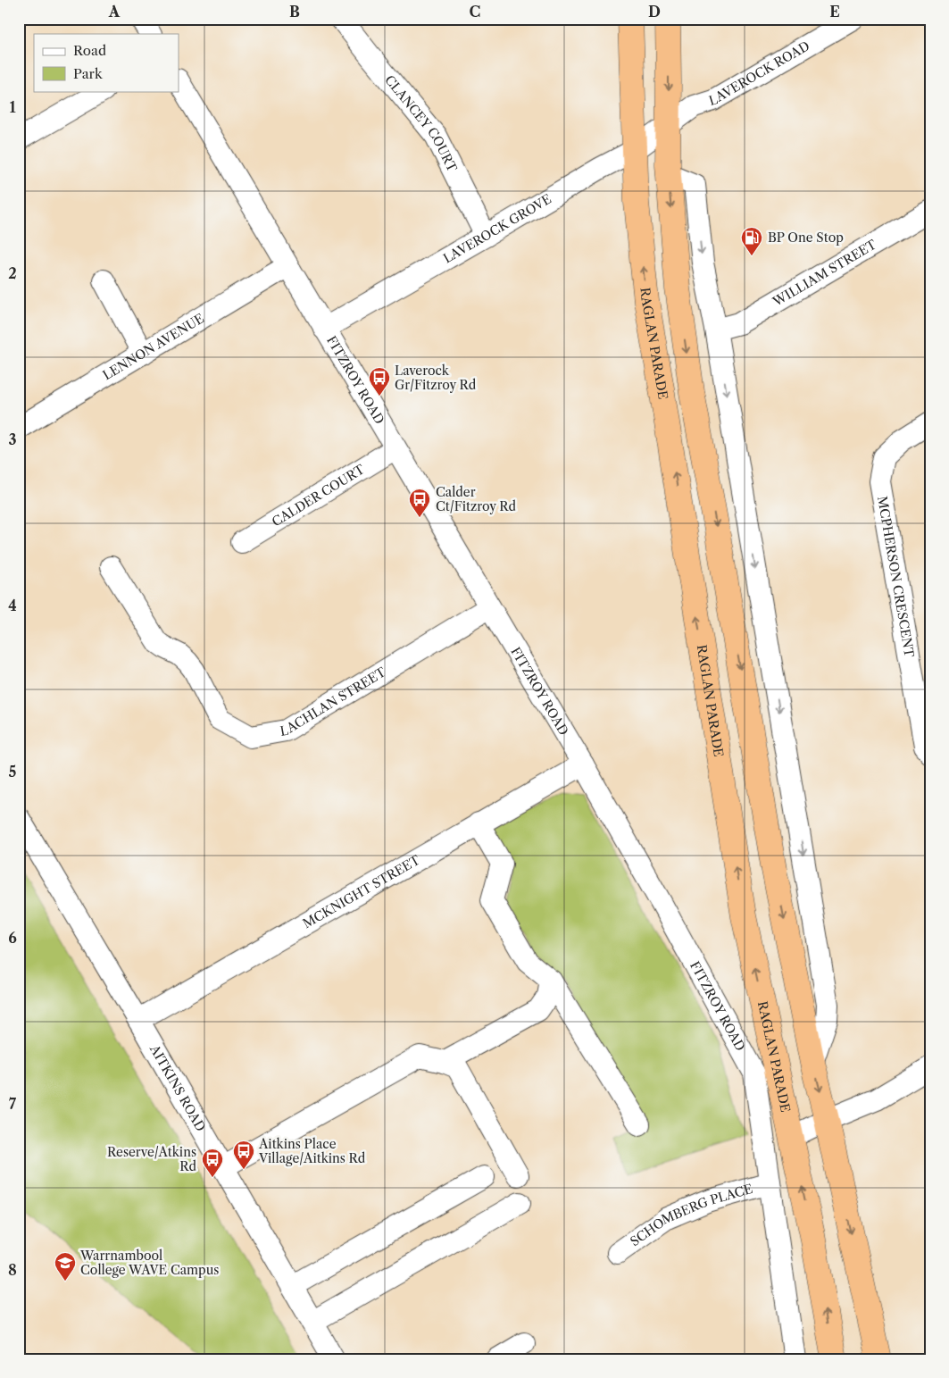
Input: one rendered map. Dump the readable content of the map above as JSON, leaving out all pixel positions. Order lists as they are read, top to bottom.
{
  "streets": {
    "highway": ["RAGLAN PARADE"],
    "street": [
      "LAVEROCK ROAD",
      "CLANCEY COURT",
      "LAVEROCK GROVE",
      "WILLIAM STREET",
      "LENNON AVENUE",
      "FITZROY ROAD",
      "CALDER COURT",
      "MCPHERSON CRESCENT",
      "LACHLAN STREET",
      "MCKNIGHT STREET",
      "AITKINS ROAD",
      "SCHOMBERG PLACE"
    ]
  },
  "crossings": [
    ["LAVEROCK ROAD", "LAVEROCK GROVE"],
    ["CLANCEY COURT", "LAVEROCK GROVE"],
    ["LAVEROCK GROVE", "RAGLAN PARADE"],
    ["LAVEROCK GROVE", "FITZROY ROAD"],
    ["LENNON AVENUE", "FITZROY ROAD"],
    ["FITZROY ROAD", "CALDER COURT"],
    ["FITZROY ROAD", "LACHLAN STREET"],
    ["FITZROY ROAD", "MCKNIGHT STREET"],
    ["FITZROY ROAD", "SCHOMBERG PLACE"],
    ["MCKNIGHT STREET", "AITKINS ROAD"]
  ],
  "places": {
    "fuel station": ["BP One Stop"],
    "bus stop": [
      "Laverock Gr/Fitzroy Rd",
      "Calder Ct/Fitzroy Rd",
      "Aitkins Place Village/Aitkins Rd",
      "Reserve/Atkins Rd"
    ],
    "school or university": ["Warrnambool College WAVE Campus"]
  },
  "legend": ["Road", "Park"],
  "grid": {
    "columns": [
      "A",
      "B",
      "C",
      "D",
      "E"
    ],
    "rows": [
      "1",
      "2",
      "3",
      "4",
      "5",
      "6",
      "7",
      "8"
    ]
  }
}
